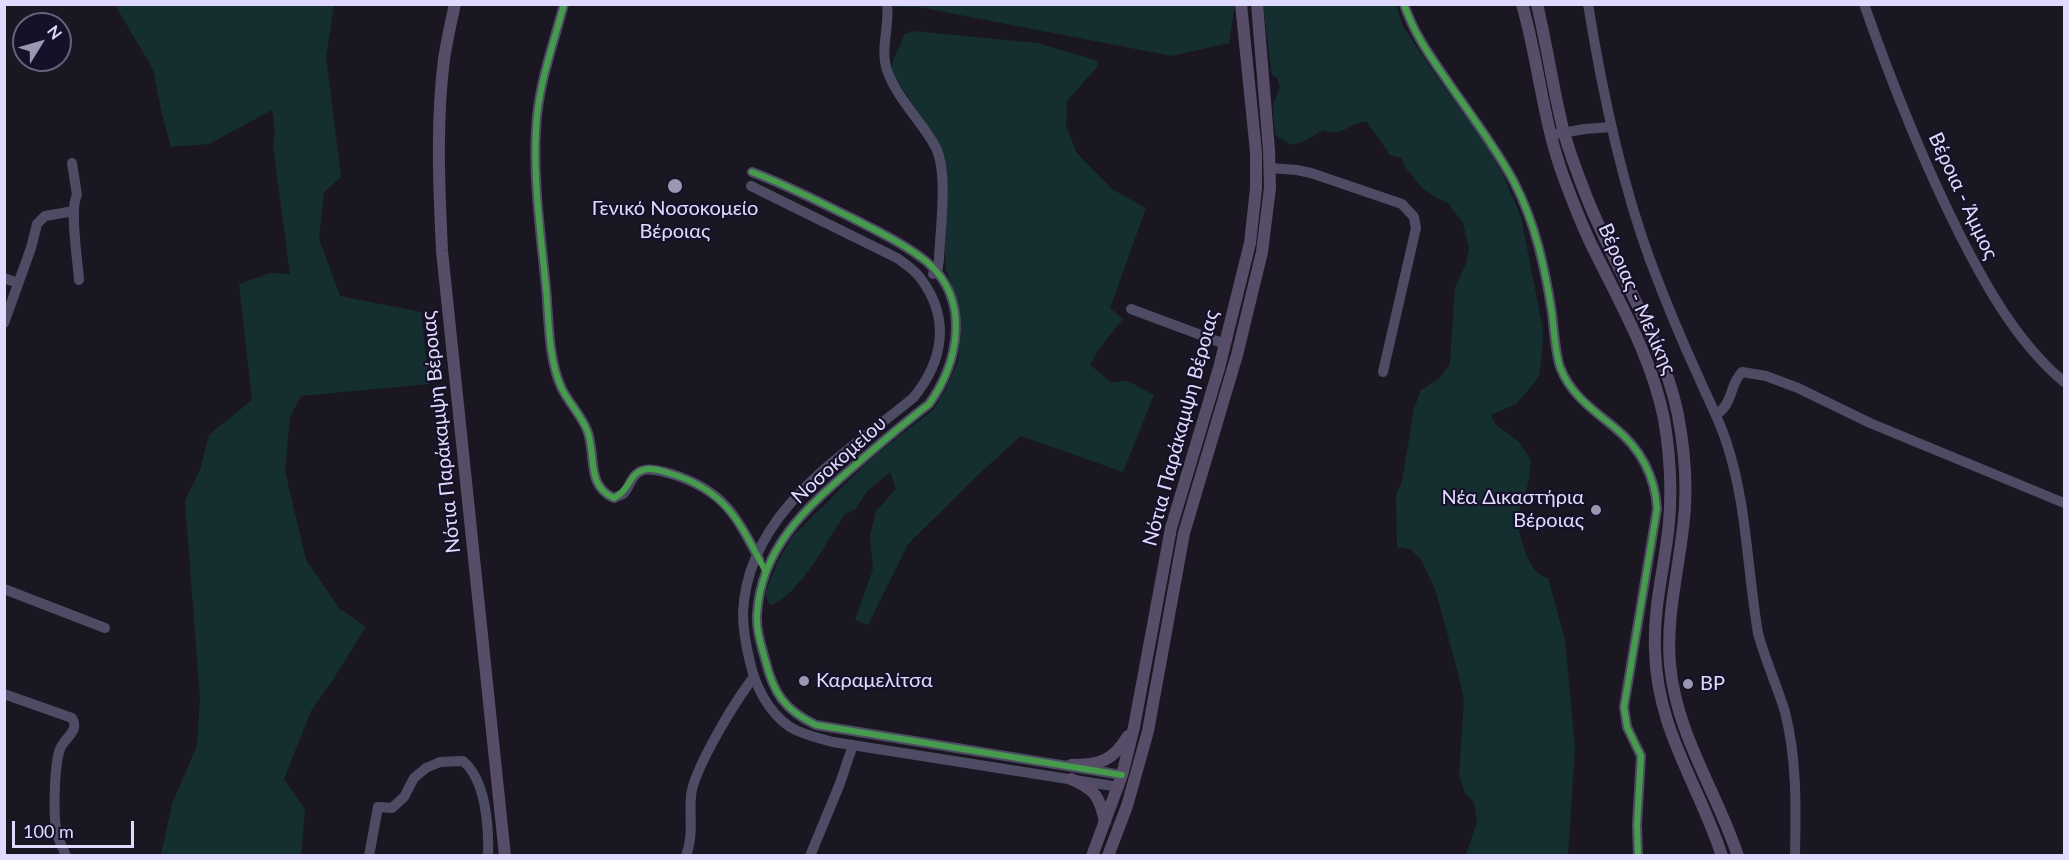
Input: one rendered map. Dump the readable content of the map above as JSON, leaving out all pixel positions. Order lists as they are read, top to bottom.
{
  "streets": {
    "main road": ["Βέροιας - Μελίκης", "Νότια Παράκαμψη Βέροιας"],
    "street": ["Βέροια - Άμμος", "Νοσοκομείου"]
  },
  "crossings": [
    ["Νότια Παράκαμψη Βέροιας", "Νοσοκομείου"]
  ],
  "places": [
    "Γενικό Νοσοκομείο Βέροιας",
    "Νέα Δικαστήρια Βέροιας",
    "Καραμελίτσα",
    "BP"
  ],
  "scale_bar": "100 m",
  "north": "top right"
}
